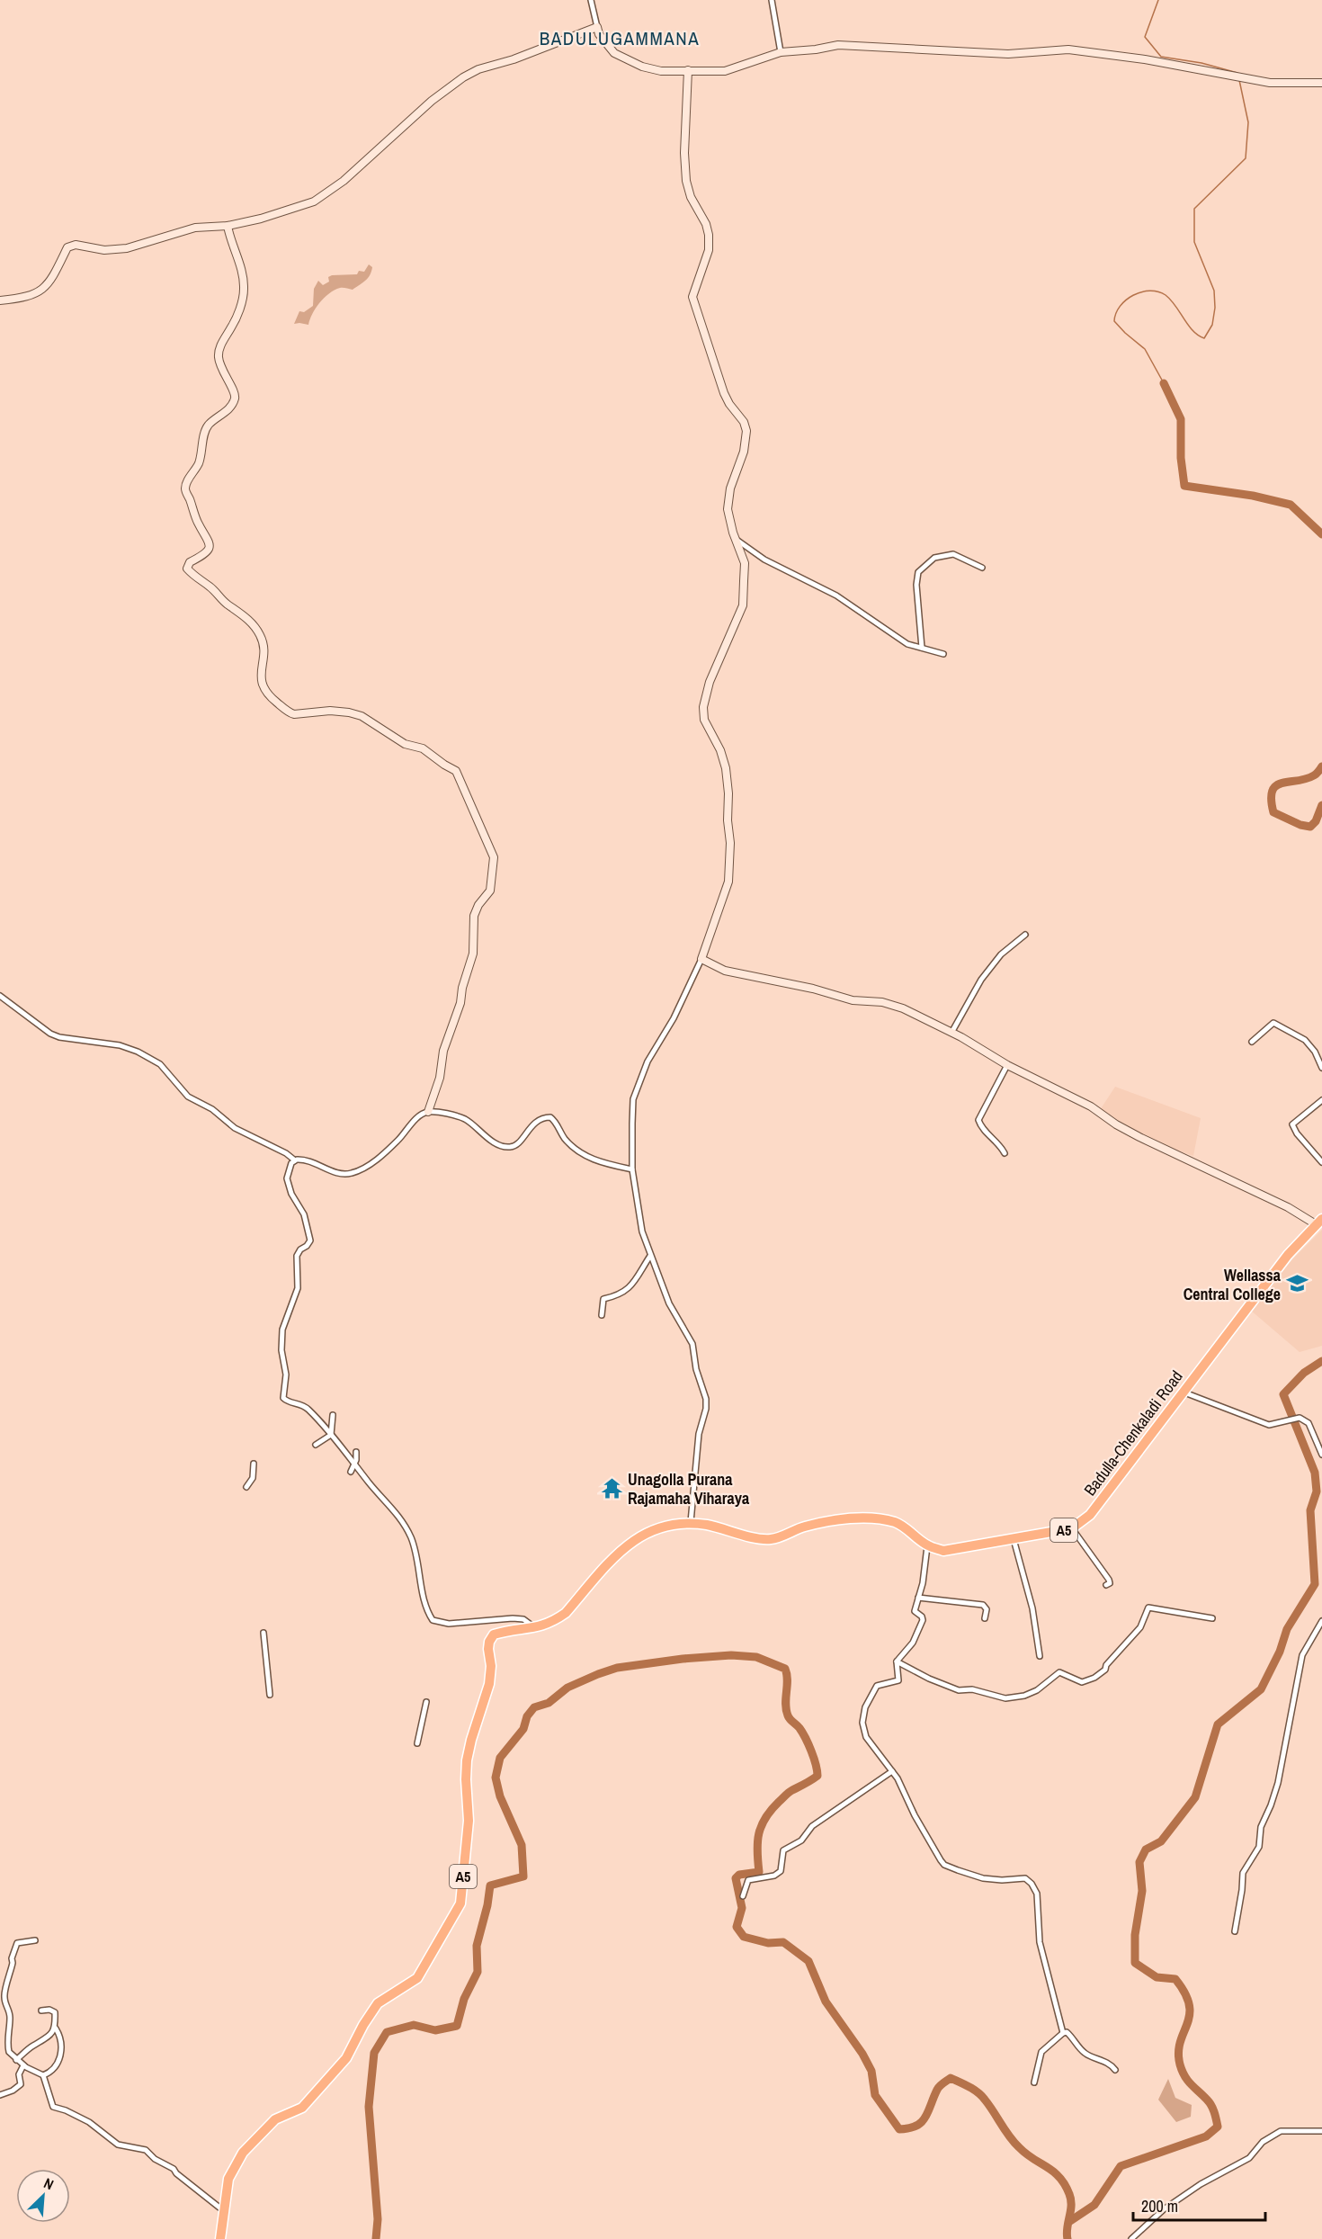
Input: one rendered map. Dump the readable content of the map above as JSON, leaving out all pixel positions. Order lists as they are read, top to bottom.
{
  "streets": {
    "highway": ["Badulla-Chenkaladi Road", "A5"]
  },
  "districts": ["BADULUGAMMANA"],
  "places": {
    "school or university": ["Wellassa Central College"],
    "temple": ["Unagolla Purana Rajamaha Viharaya"]
  },
  "scale_bar": "200 m",
  "north": "top right"
}
